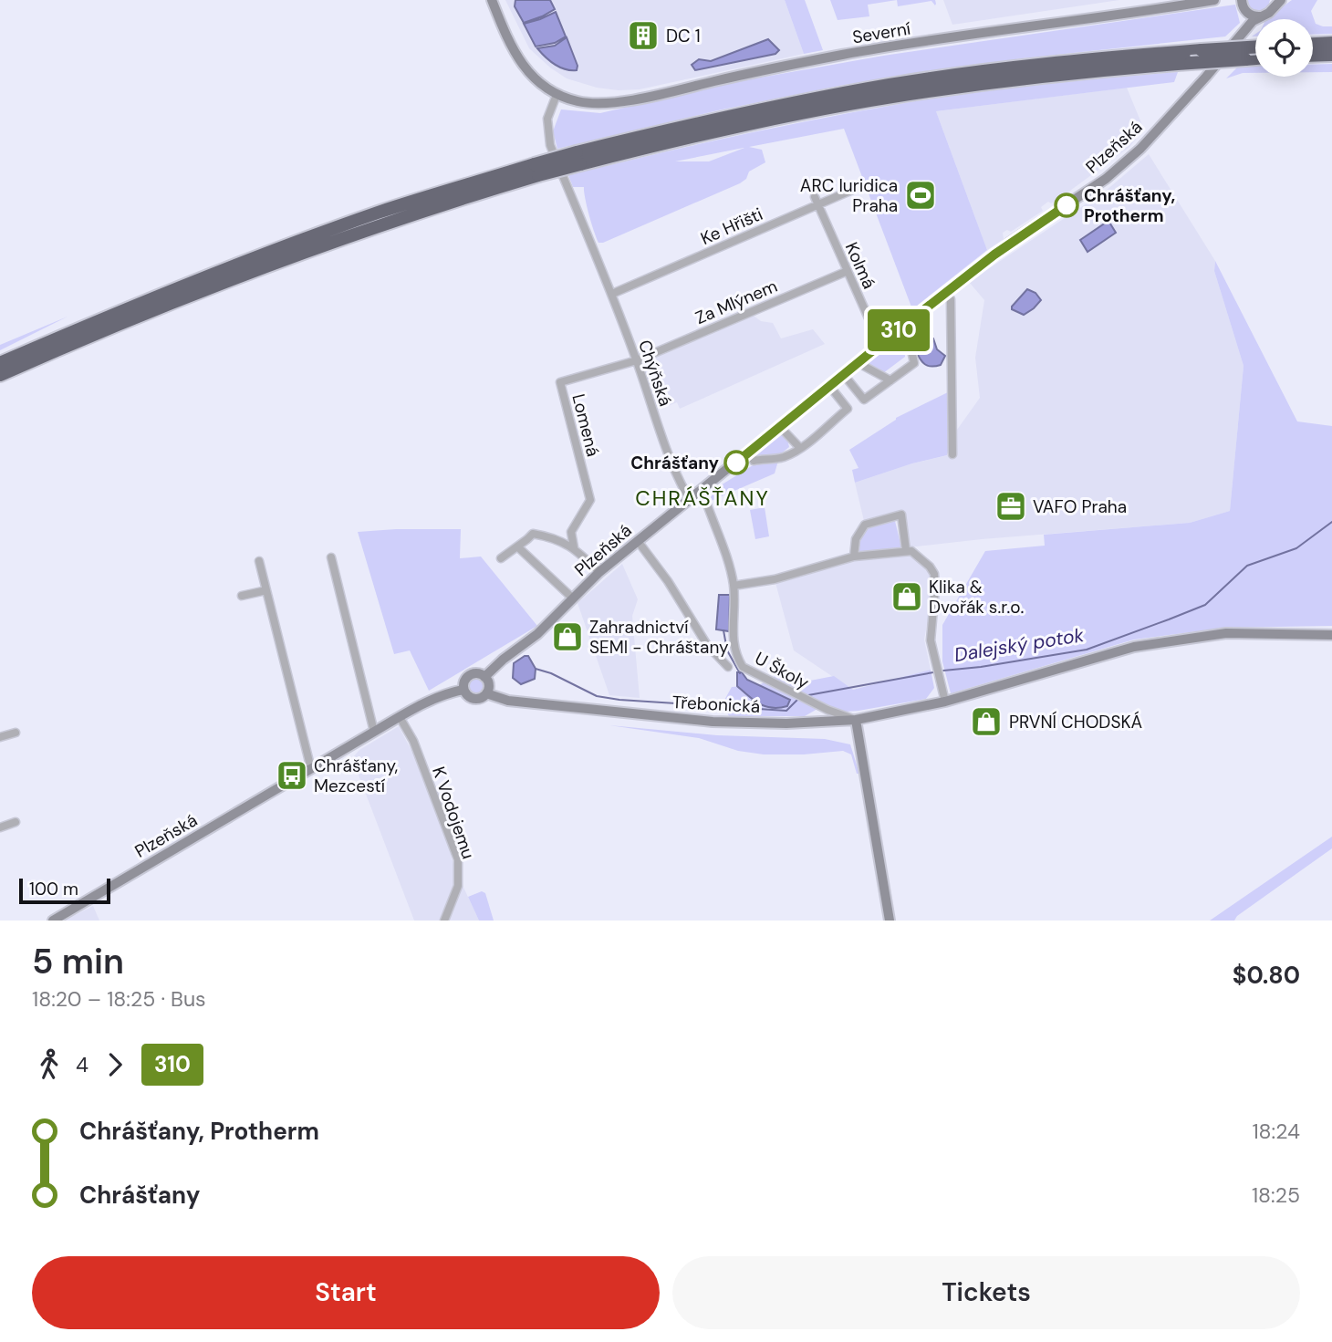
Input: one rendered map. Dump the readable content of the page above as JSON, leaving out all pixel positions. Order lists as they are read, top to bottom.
{
  "streets": {
    "street": [
      "Severní",
      "Plzeňská",
      "Ke Hřišti",
      "Kolmá",
      "Za Mlýnem",
      "Chýňská",
      "Lomená",
      "U Školy",
      "Třebonická",
      "K Vodojemu"
    ]
  },
  "crossings": [
    ["Severní", "Chýňská"],
    ["Plzeňská", "Kolmá"],
    ["Plzeňská", "Chýňská"],
    ["Plzeňská", "Třebonická"],
    ["Plzeňská", "K Vodojemu"],
    ["Ke Hřišti", "Kolmá"],
    ["Ke Hřišti", "Chýňská"],
    ["Kolmá", "Za Mlýnem"],
    ["Za Mlýnem", "Chýňská"],
    ["Za Mlýnem", "Lomená"],
    ["Chýňská", "Lomená"],
    ["U Školy", "Třebonická"]
  ],
  "districts": ["CHRÁŠŤANY"],
  "water": ["Dalejský potok"],
  "places": {
    "building": ["DC 1"],
    "sports": ["ARC Iuridica Praha"],
    "other": ["Chrášťany, Protherm", "Chrášťany"],
    "office": ["VAFO Praha"],
    "shop": ["Klika & Dvořák s.r.o.", "Zahradnictví SEMI - Chráštany", "PRVNÍ CHODSKÁ"],
    "bus stop": ["Chrášťany, Mezcestí"]
  },
  "lines": ["bus line 310"],
  "scale_bar": "100 m",
  "page": {
    "on_map": "310",
    "scale": "100 m",
    "heading": ["5 min", "18:20 – 18:25 · Bus", "$0.80"],
    "legs": ["4", "310"],
    "list": [
      {
        "name": "Chrášťany, Protherm",
        "value": "18:24"
      },
      {
        "name": "Chrášťany",
        "value": "18:25"
      }
    ],
    "buttons": ["Start", "Tickets"]
  }
}
